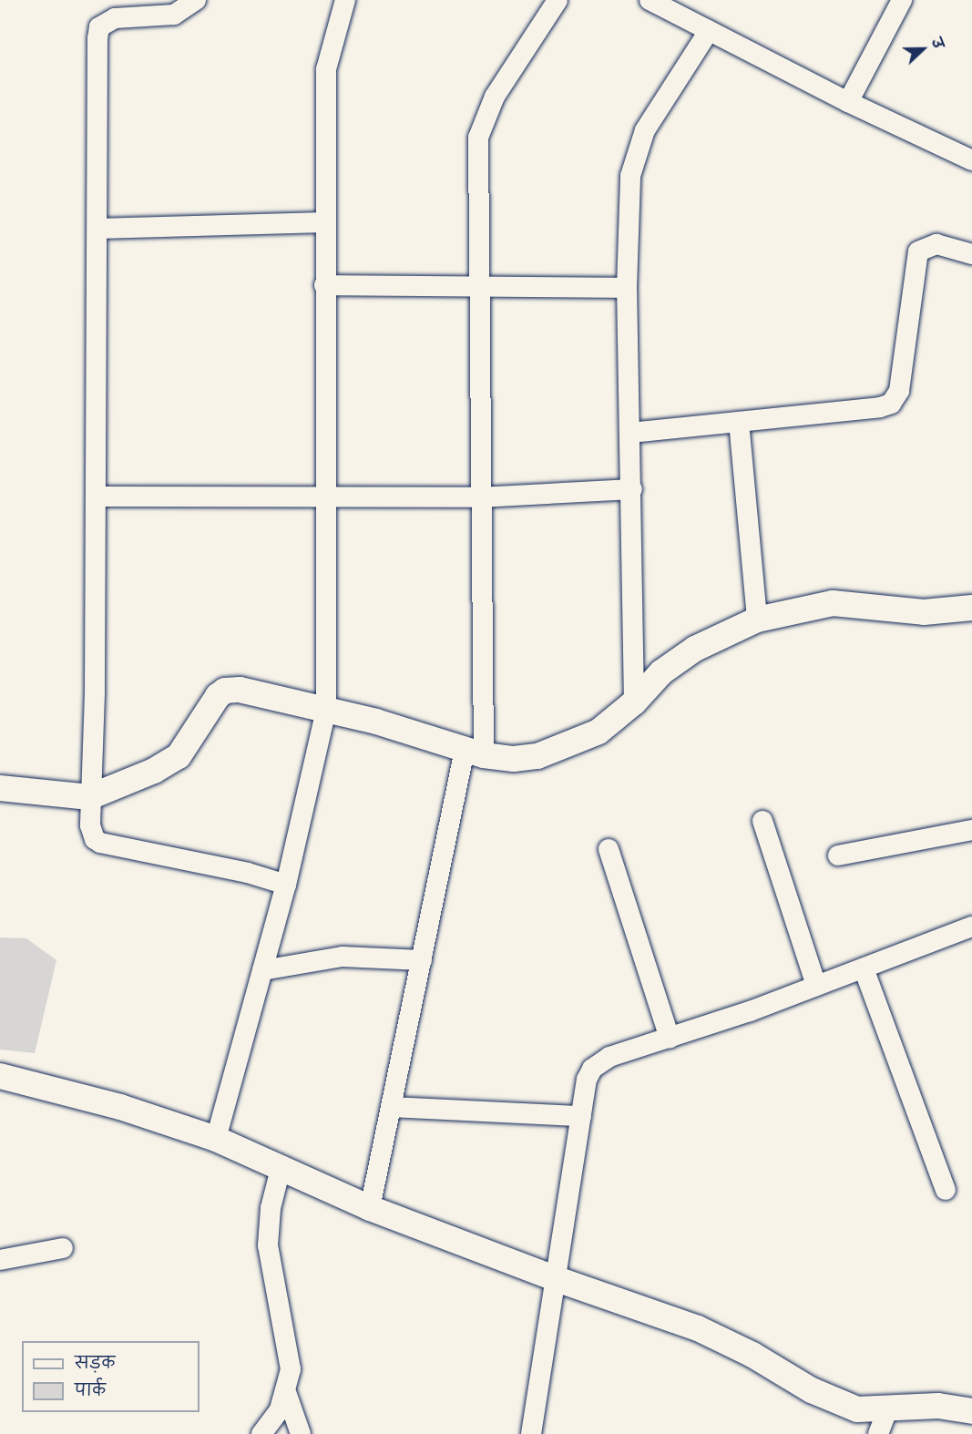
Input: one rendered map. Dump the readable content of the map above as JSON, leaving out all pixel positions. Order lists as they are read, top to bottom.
{
  "legend": ["सड़क", "पार्क"],
  "north": "right"
}
